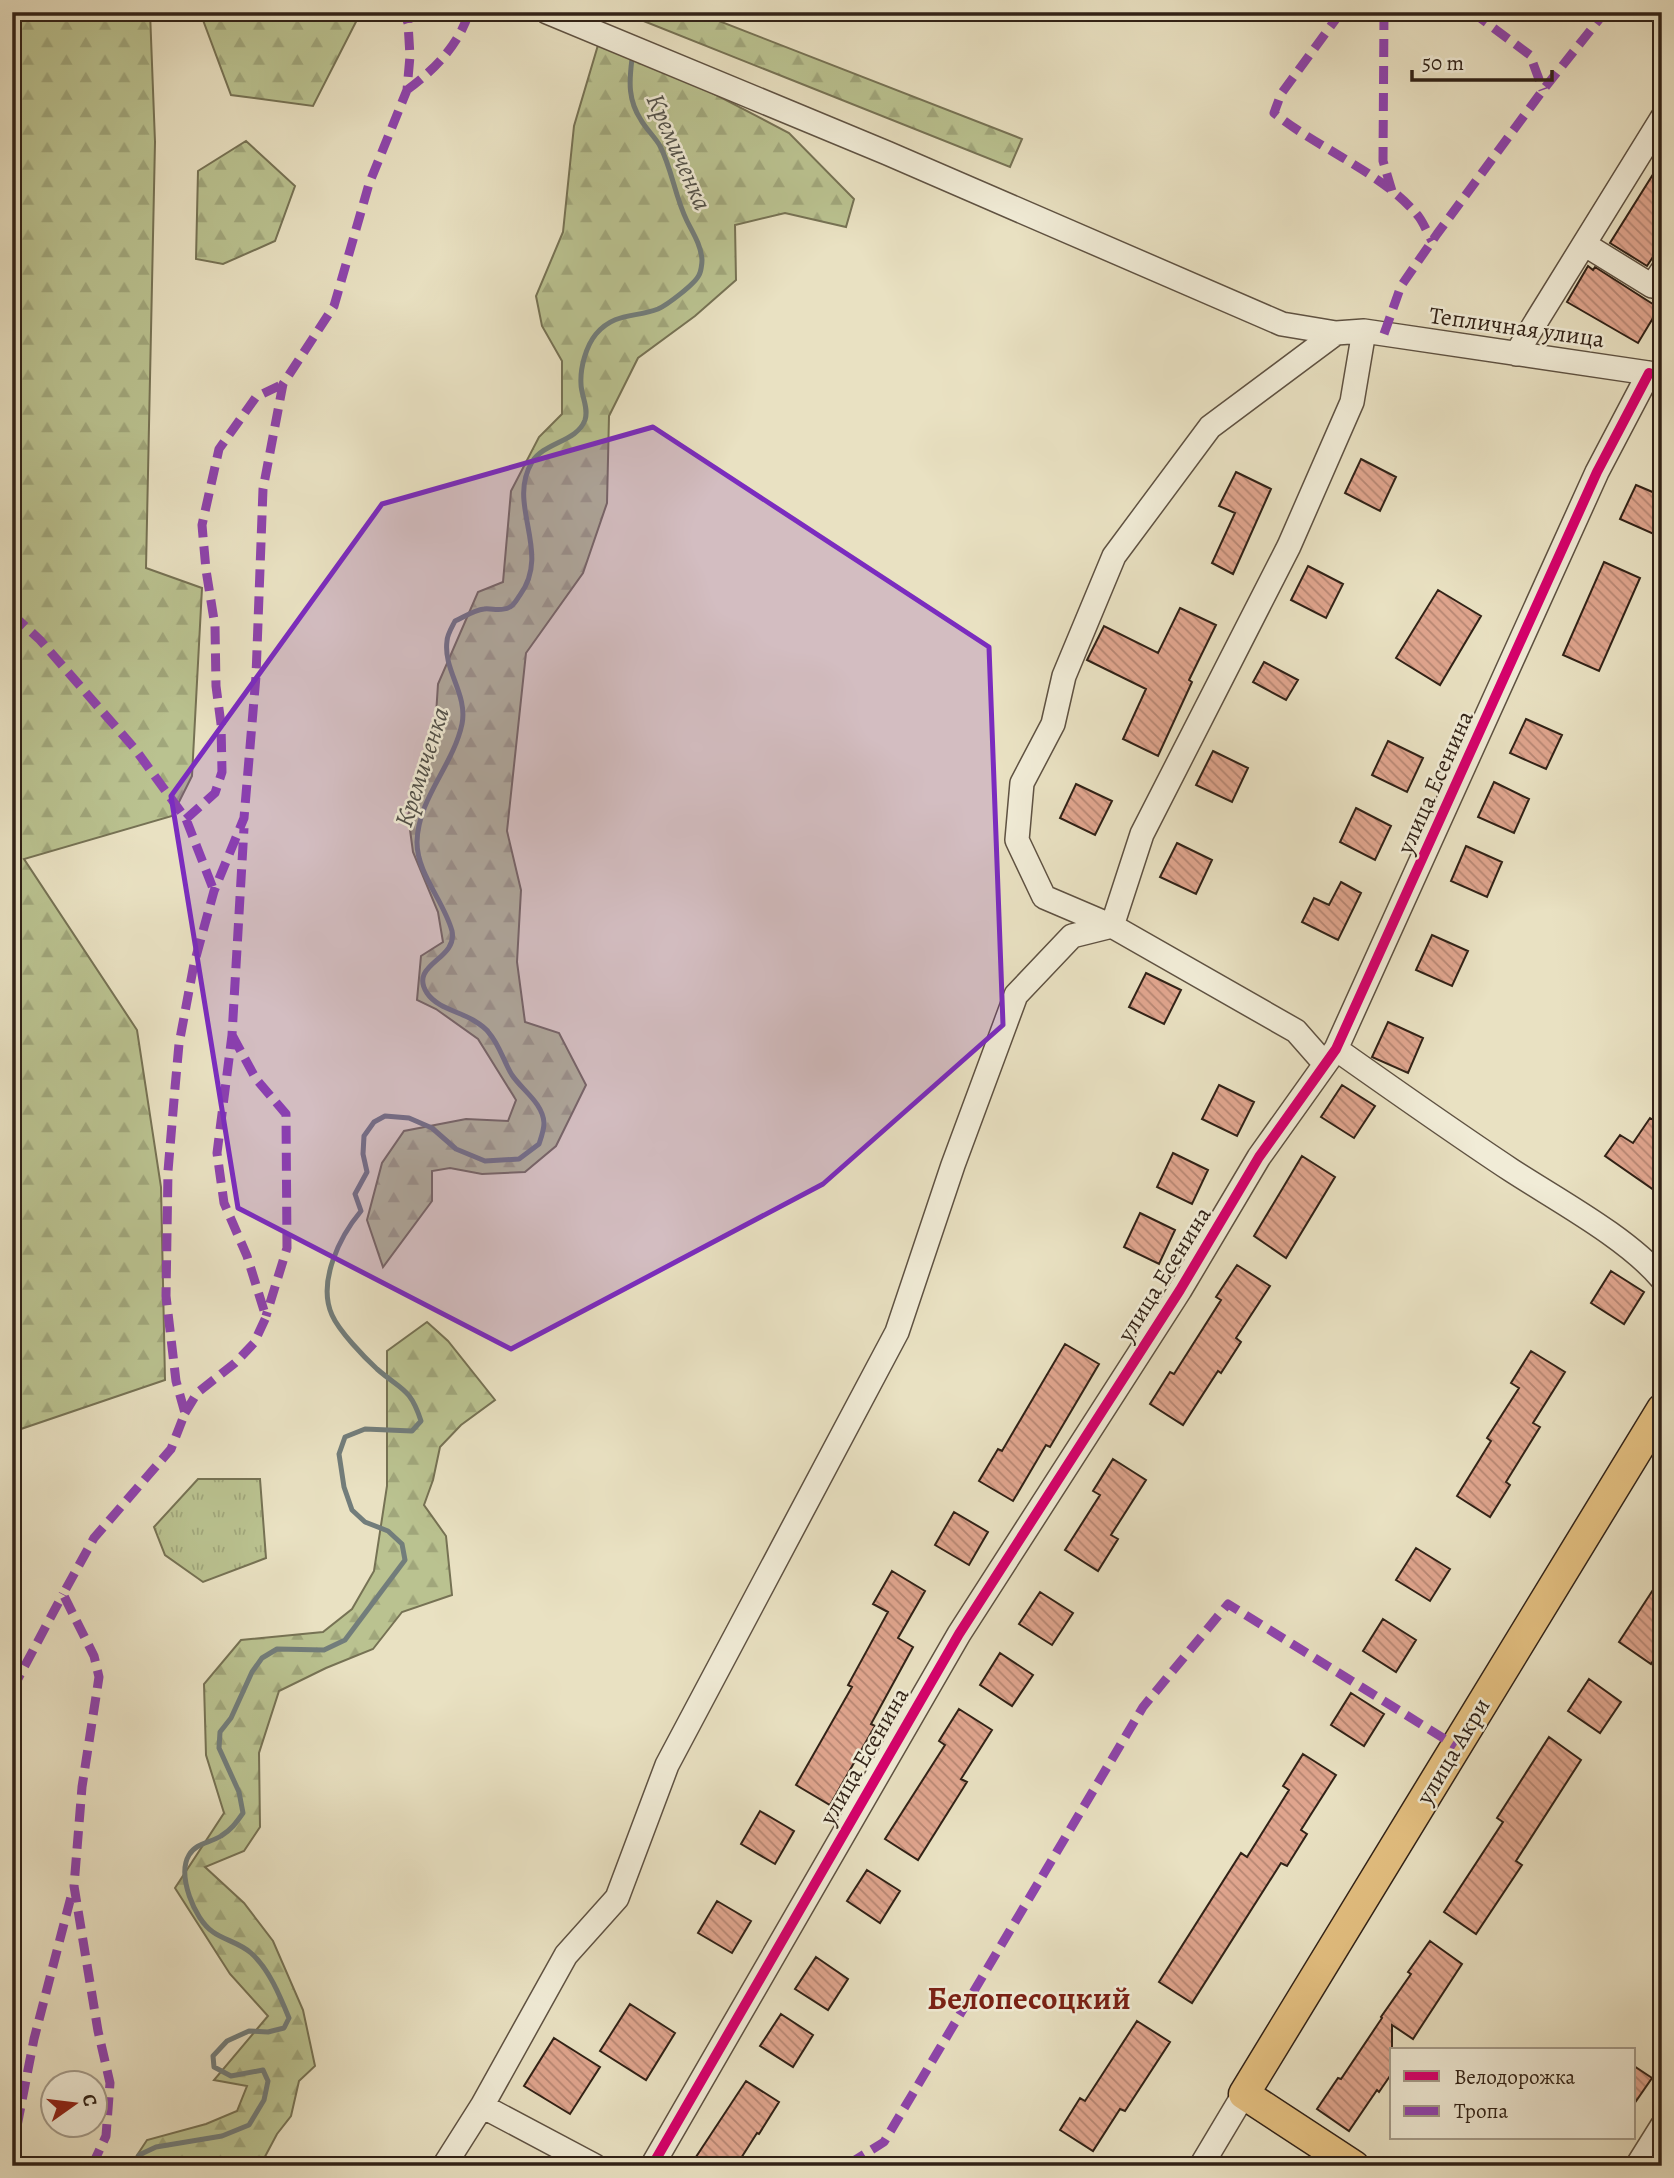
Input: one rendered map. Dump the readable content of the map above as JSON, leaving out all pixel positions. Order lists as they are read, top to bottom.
{
  "streets": {
    "main road": ["улица Акри"],
    "street": ["Тепличная улица", "улица Есенина"]
  },
  "crossings": [
    ["Тепличная улица", "улица Есенина"]
  ],
  "districts": ["Белопесоцкий"],
  "water": ["Кремиченка"],
  "legend": ["Велодорожка", "Тропа"],
  "scale_bar": "50 m",
  "north": "right"
}
